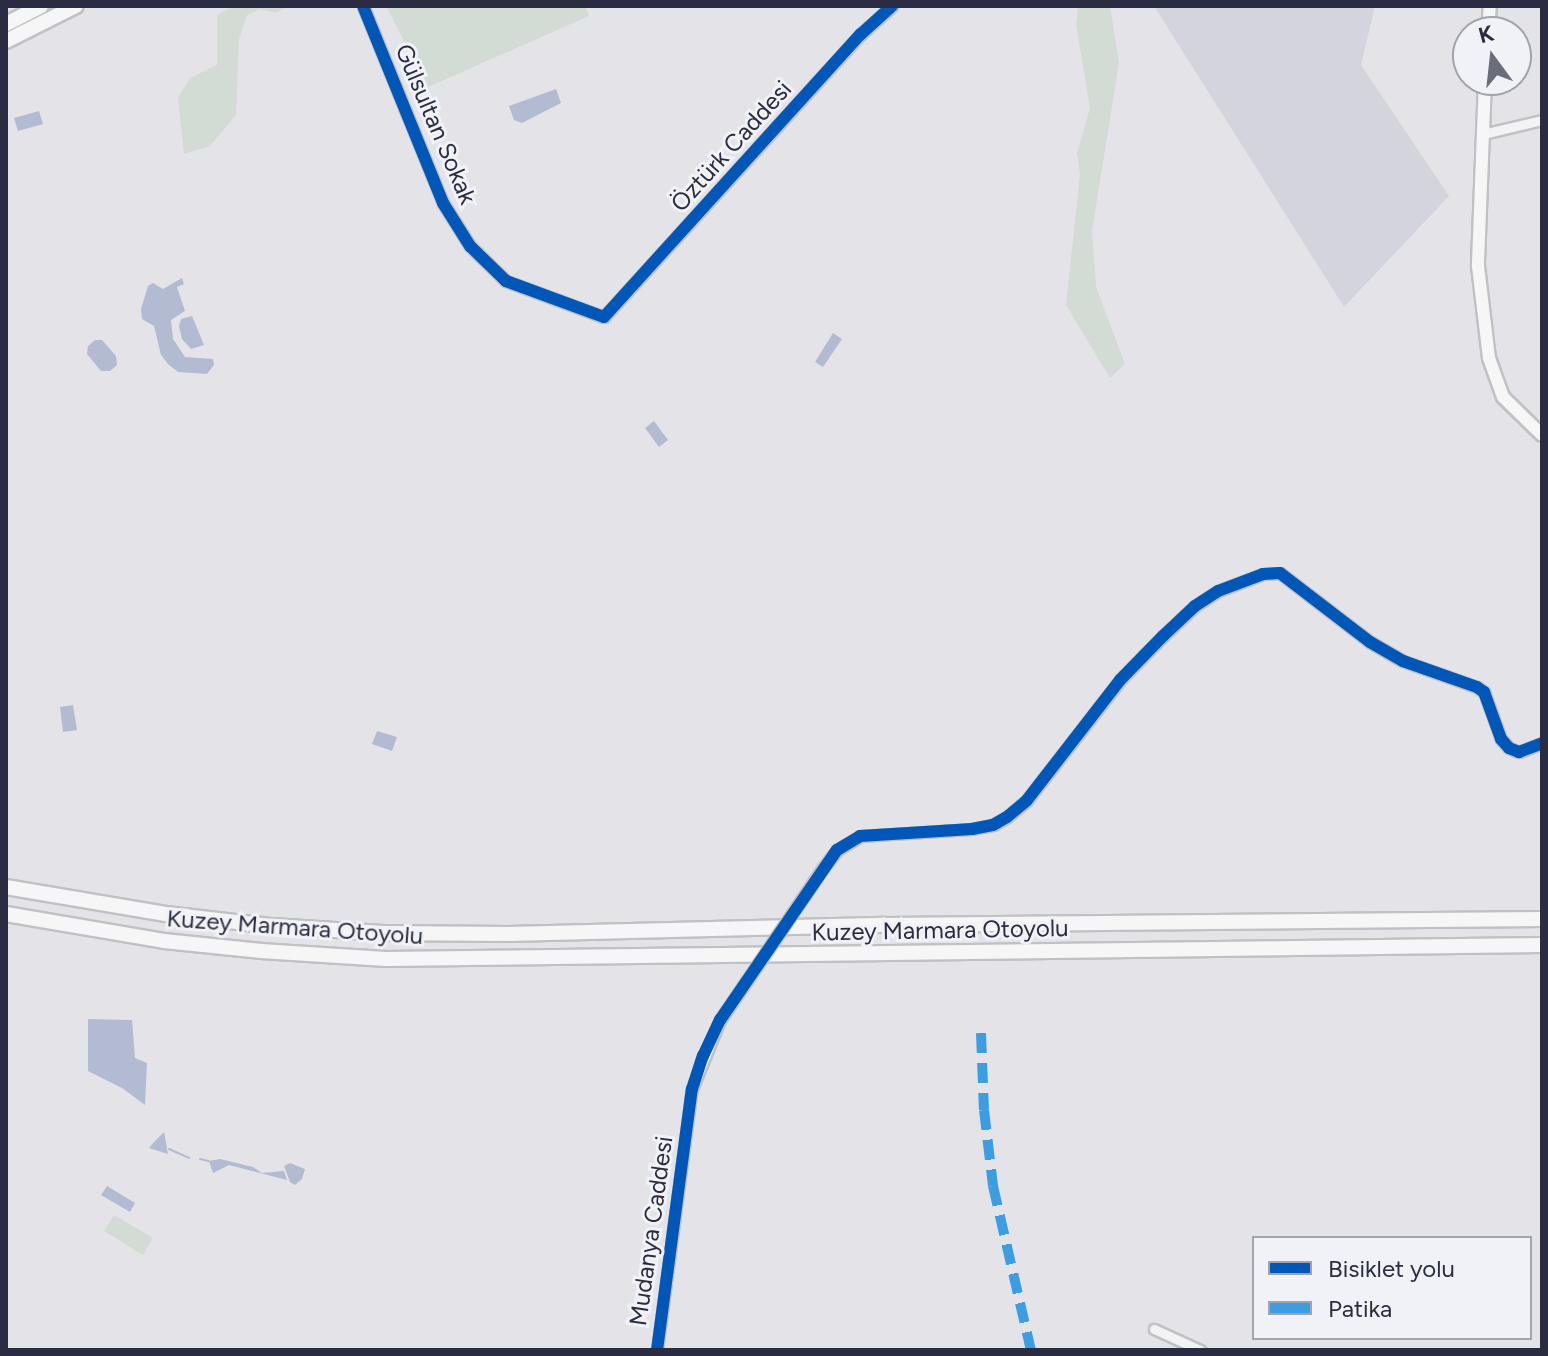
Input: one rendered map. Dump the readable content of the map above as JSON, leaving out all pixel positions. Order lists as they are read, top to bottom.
{
  "streets": {
    "highway": ["Kuzey Marmara Otoyolu"],
    "street": ["Gülsultan Sokak", "Öztürk Caddesi", "Mudanya Caddesi"]
  },
  "crossings": [
    ["Gülsultan Sokak", "Öztürk Caddesi"]
  ],
  "legend": ["Bisiklet yolu", "Patika"],
  "north": "top"
}
